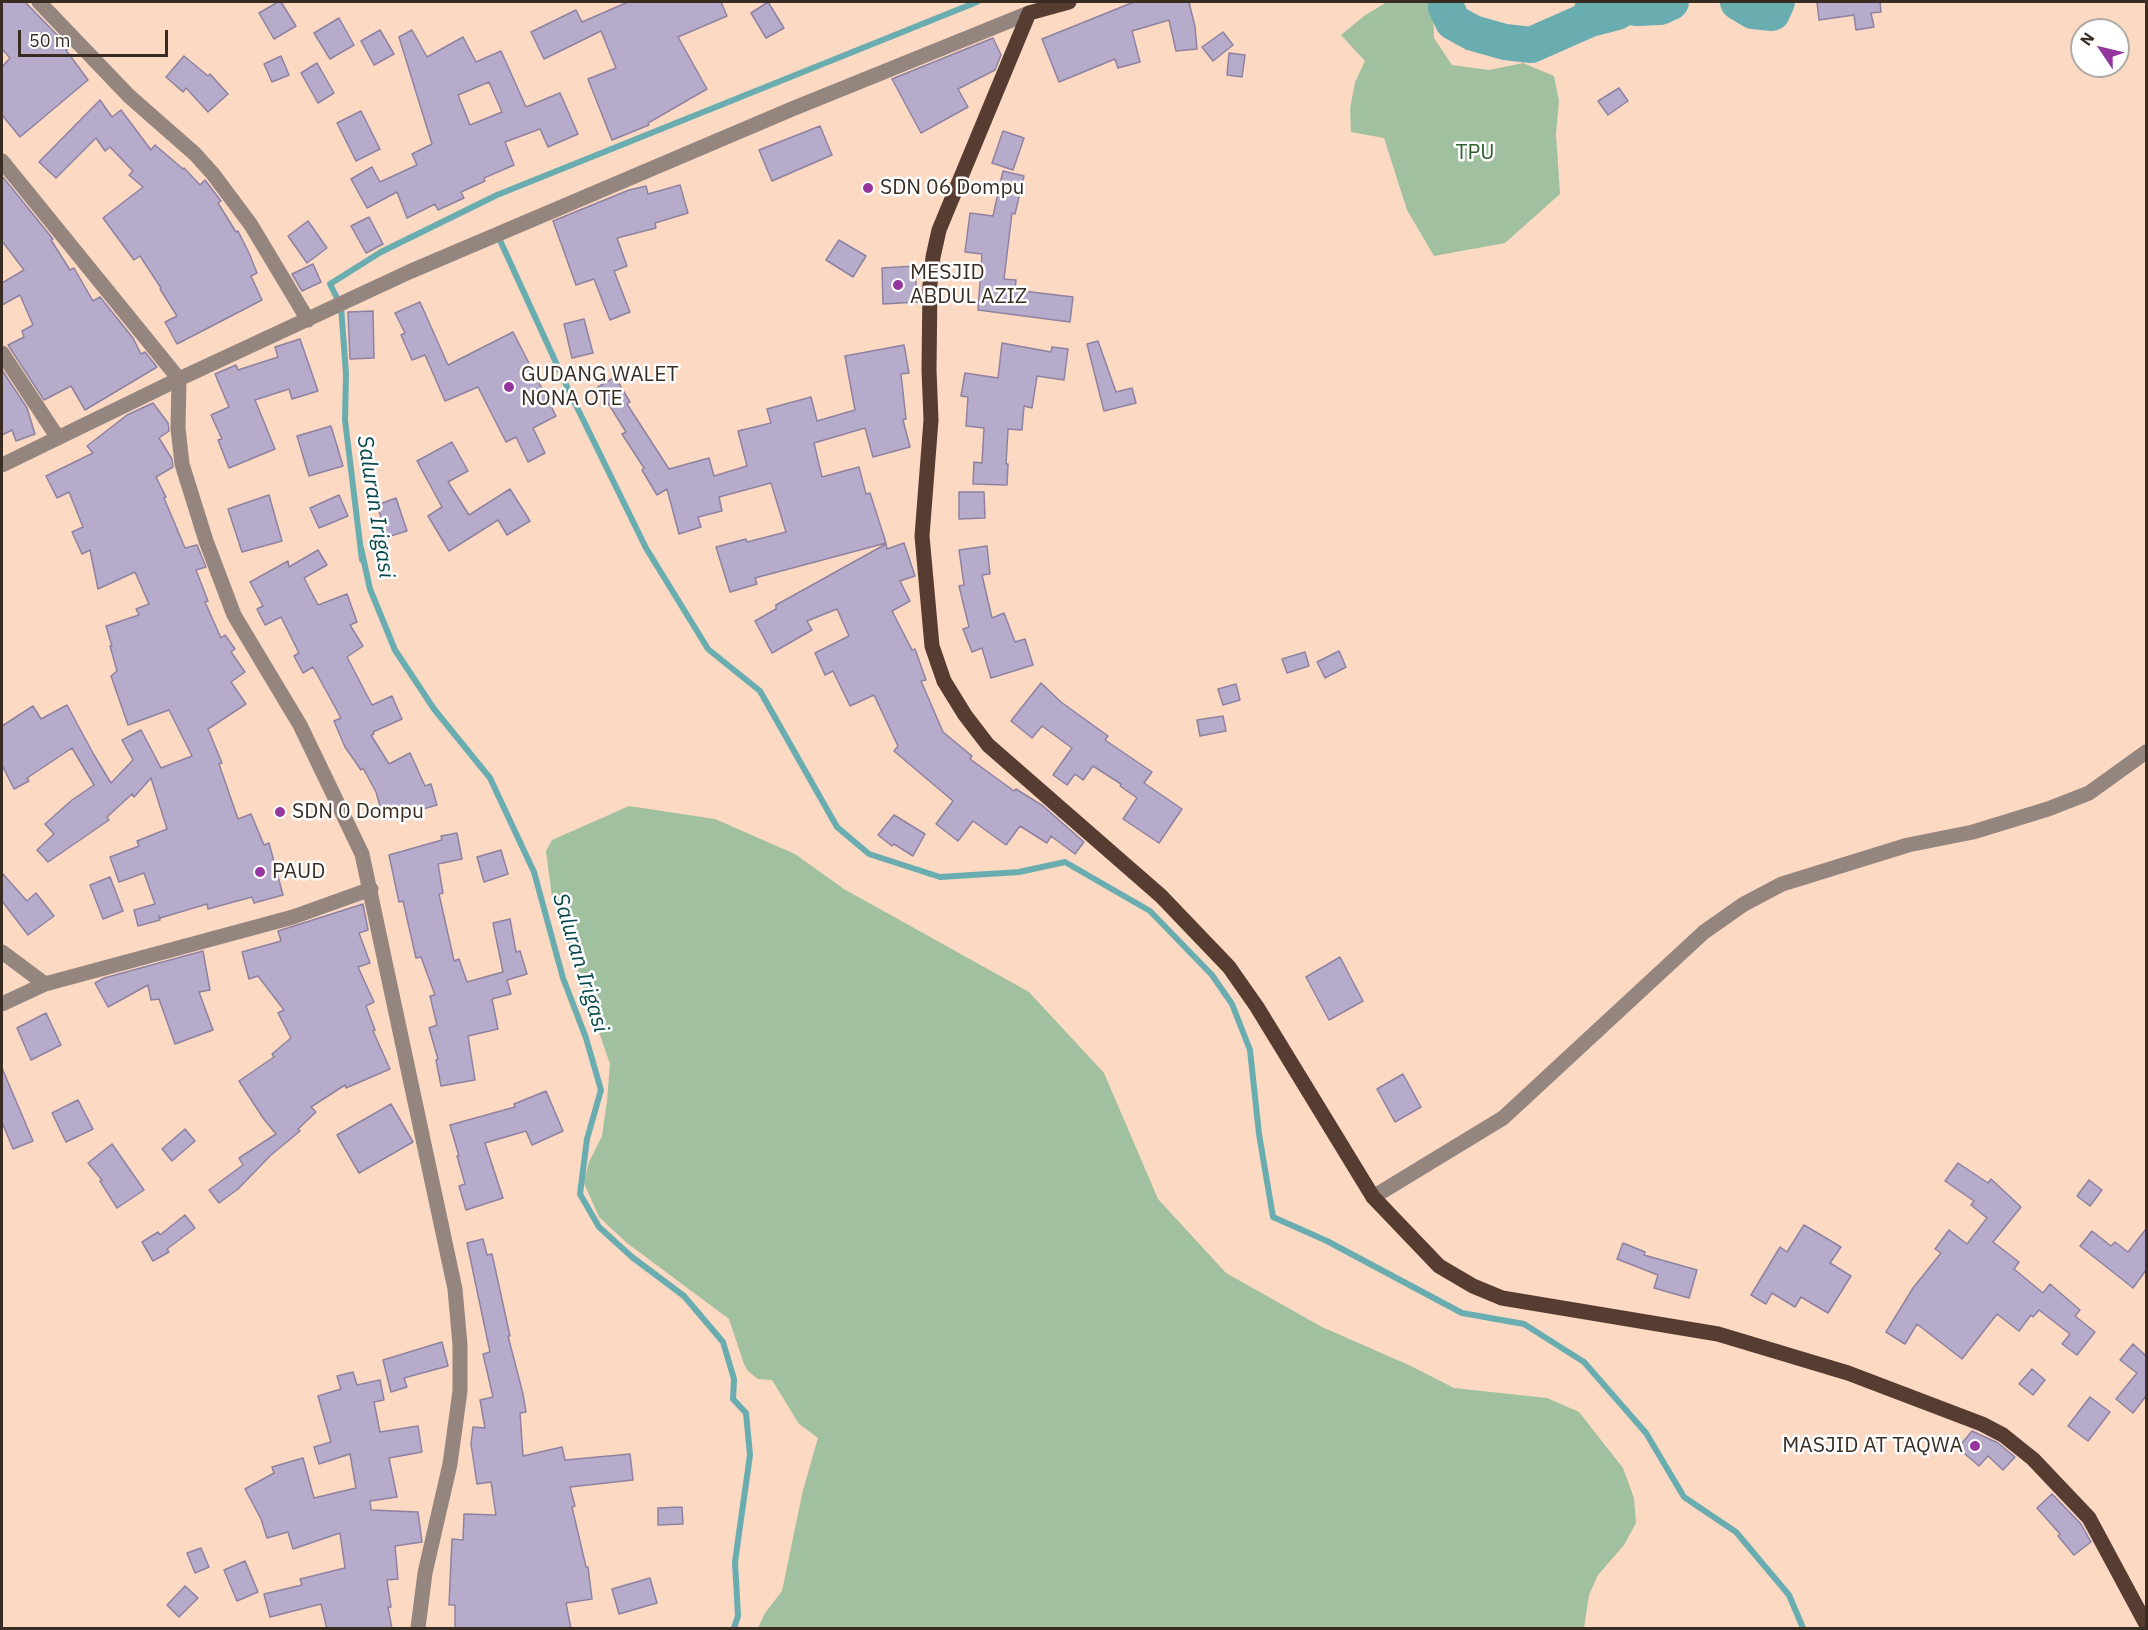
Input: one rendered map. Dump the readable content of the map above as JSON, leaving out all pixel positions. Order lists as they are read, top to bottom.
{
  "water": ["Saluran Irigasi"],
  "parks": ["TPU"],
  "places": [
    "SDN 06 Dompu",
    "MESJID ABDUL AZIZ",
    "GUDANG WALET NONA OTE",
    "SDN 0 Dompu",
    "PAUD",
    "MASJID AT TAQWA"
  ],
  "scale_bar": "50 m",
  "north": "top left"
}
